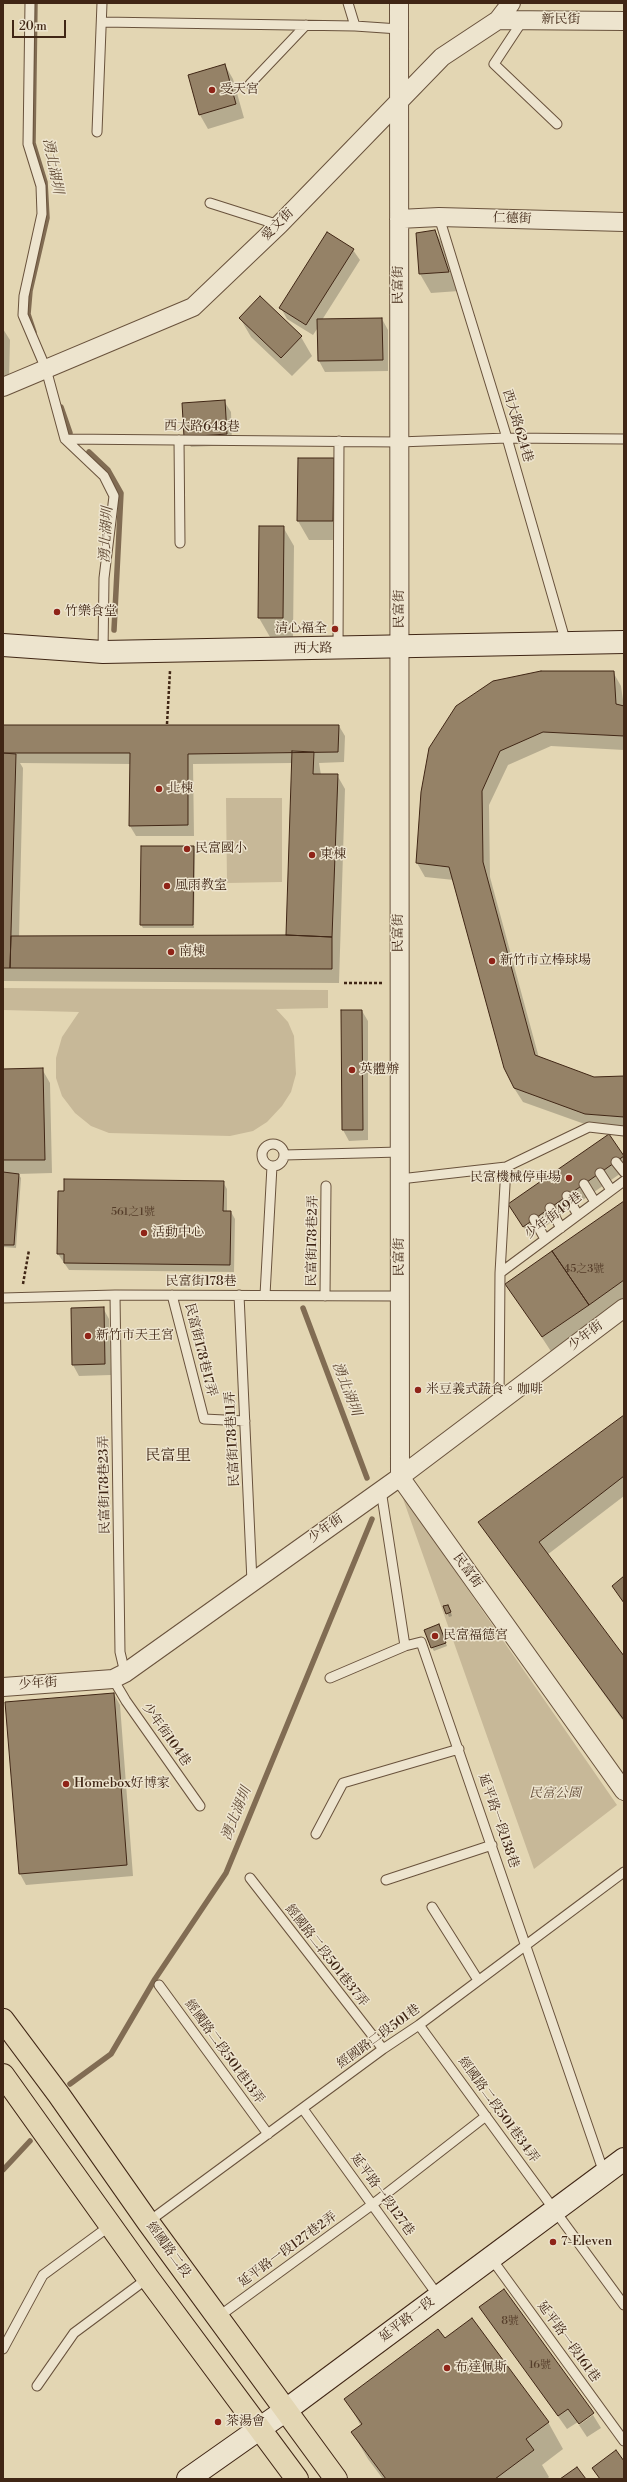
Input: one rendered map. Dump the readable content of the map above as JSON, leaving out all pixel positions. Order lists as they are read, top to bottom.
{
  "streets": {
    "main road": ["經國路二段"],
    "street": [
      "新民街",
      "仁德街",
      "愛文街",
      "民富街",
      "西大路",
      "少年街",
      "延平路一段"
    ],
    "lane": [
      "西大路624巷",
      "西大路648巷",
      "少年街49巷",
      "民富街178巷2弄",
      "民富街178巷",
      "民富街178巷17弄",
      "民富街178巷11弄",
      "民富街178巷23弄",
      "少年街104巷",
      "延平路一段138巷",
      "經國路二段501巷37弄",
      "經國路二段501巷",
      "經國路二段501巷13弄",
      "經國路二段501巷34弄",
      "延平路一段127巷",
      "延平路一段127巷2弄",
      "延平路一段161巷"
    ]
  },
  "crossings": [
    ["新民街", "愛文街"],
    ["仁德街", "民富街"],
    ["仁德街", "西大路624巷"],
    ["愛文街", "民富街"],
    ["民富街", "西大路648巷"],
    ["民富街", "西大路"],
    ["民富街", "民富街178巷"],
    ["民富街", "少年街"],
    ["西大路624巷", "西大路648巷"],
    ["西大路624巷", "西大路"],
    ["民富街178巷2弄", "民富街178巷"],
    ["民富街178巷", "民富街178巷17弄"],
    ["民富街178巷", "民富街178巷11弄"],
    ["民富街178巷", "民富街178巷23弄"],
    ["少年街", "民富街178巷11弄"],
    ["少年街", "民富街178巷23弄"],
    ["少年街", "少年街104巷"],
    ["民富街178巷17弄", "民富街178巷11弄"],
    ["民富街178巷23弄", "少年街104巷"],
    ["延平路一段138巷", "經國路二段501巷"],
    ["延平路一段138巷", "延平路一段"],
    ["經國路二段501巷37弄", "經國路二段501巷"],
    ["經國路二段501巷", "經國路二段501巷13弄"],
    ["經國路二段501巷", "經國路二段501巷34弄"],
    ["經國路二段501巷", "延平路一段127巷"],
    ["經國路二段501巷", "經國路二段"],
    ["經國路二段501巷34弄", "延平路一段127巷2弄"],
    ["經國路二段501巷34弄", "延平路一段"],
    ["延平路一段127巷", "延平路一段127巷2弄"],
    ["延平路一段127巷", "延平路一段"],
    ["經國路二段", "延平路一段127巷2弄"],
    ["經國路二段", "延平路一段"],
    ["延平路一段", "延平路一段161巷"]
  ],
  "districts": ["民富里"],
  "water": ["湧北湖圳"],
  "parks": ["民富公園"],
  "places": [
    "受天宮",
    "竹樂食堂",
    "清心福全",
    "北棟",
    "民富國小",
    "東棟",
    "風雨教室",
    "南棟",
    "新竹市立棒球場",
    "英體辦",
    "民富機械停車場",
    "活動中心",
    "新竹市天王宮",
    "米豆義式蔬食。咖啡",
    "民富福德宮",
    "Homebox好博家",
    "7-Eleven",
    "布達佩斯",
    "茶湯會"
  ],
  "house_numbers": [
    "561之1號",
    "45之3號",
    "8號",
    "16號"
  ],
  "scale_bar": "20 m"
}
